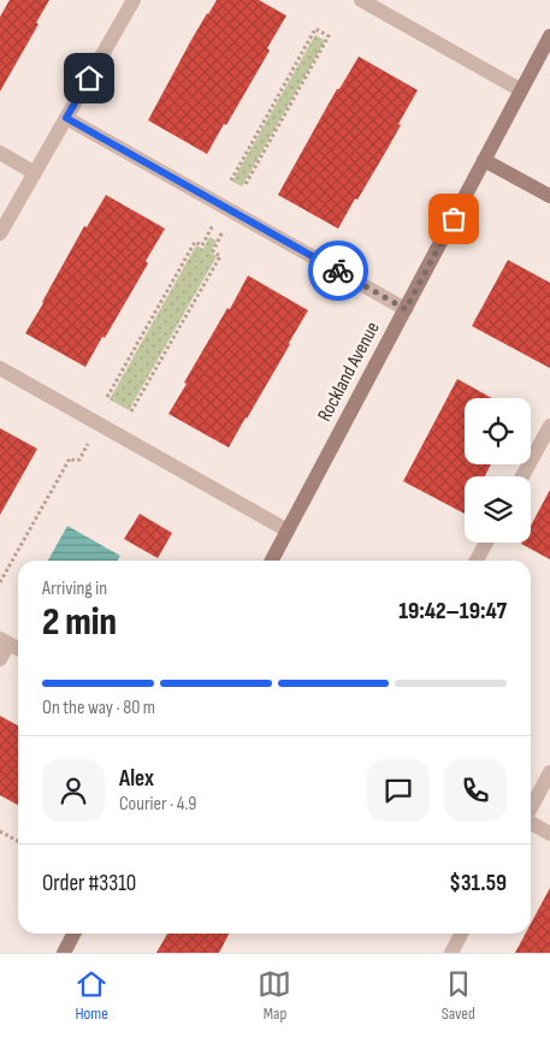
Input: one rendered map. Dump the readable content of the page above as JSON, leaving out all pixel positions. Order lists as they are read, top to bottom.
{
  "streets": {
    "street": ["Rockland Avenue"]
  },
  "page": {
    "heading": ["2 min", "Arriving in", "19:42–19:47"],
    "panel": [
      "Alex",
      "Courier · 4.9",
      "Order #3310",
      "$31.59"
    ],
    "bar": "On the way · 80 m",
    "tabs": ["Home", "Map", "Saved"]
  }
}
